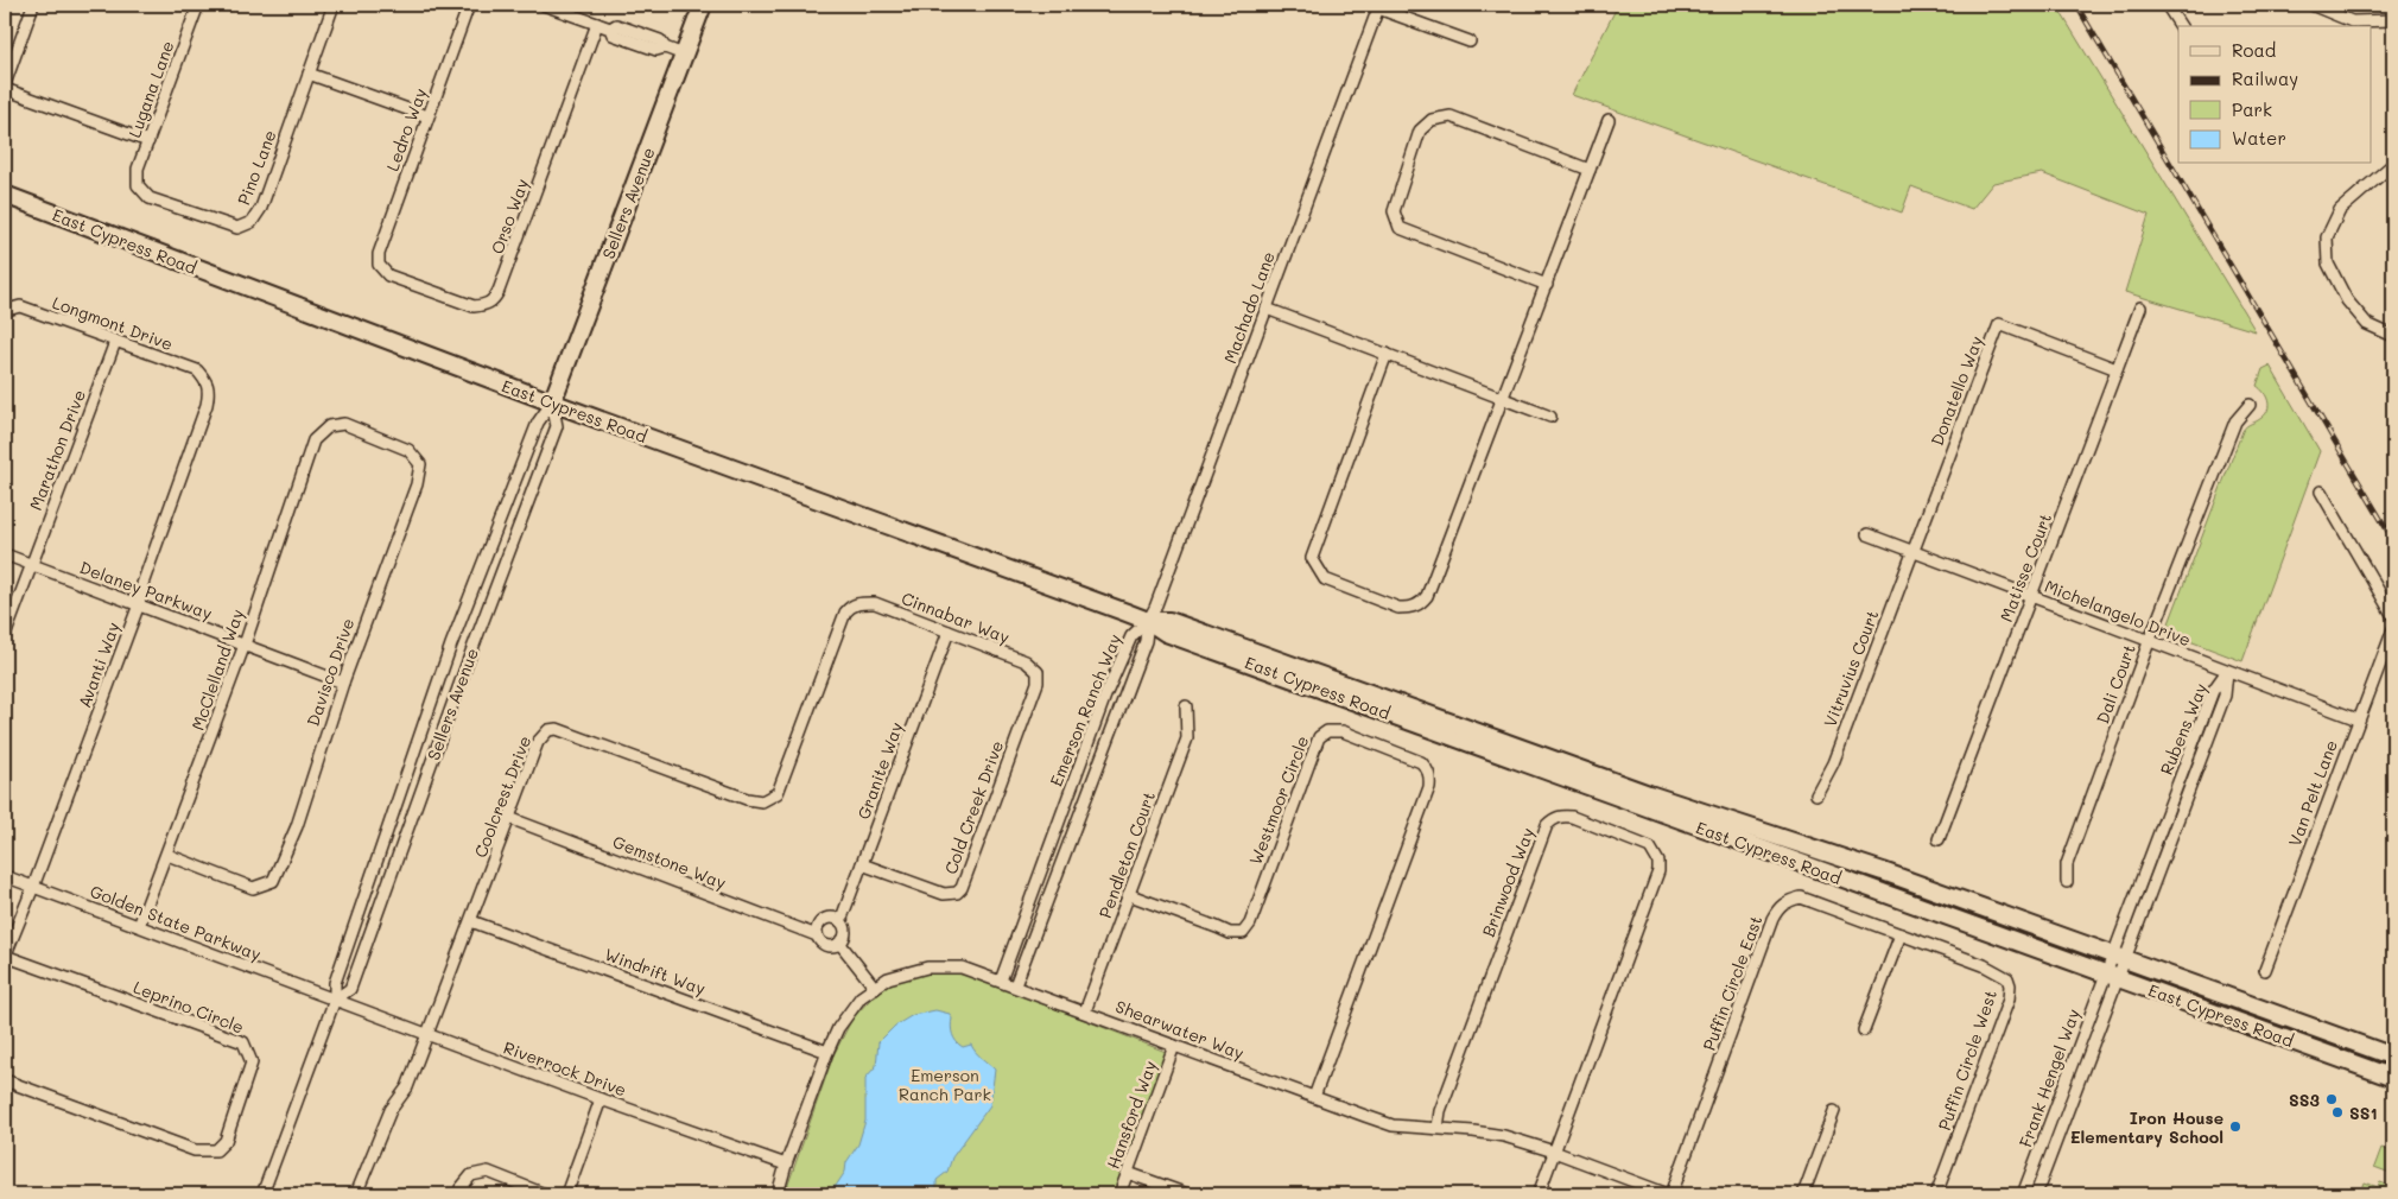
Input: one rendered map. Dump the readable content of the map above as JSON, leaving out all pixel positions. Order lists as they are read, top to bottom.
{
  "streets": {
    "street": [
      "Lugana Lane",
      "Ledro Way",
      "Pino Lane",
      "Sellers Avenue",
      "Orso Way",
      "East Cypress Road",
      "Machado Lane",
      "Longmont Drive",
      "Donatello Way",
      "Marathon Drive",
      "Matisse Court",
      "Delaney Parkway",
      "Michelangelo Drive",
      "Cinnabar Way",
      "Avanti Way",
      "Vitruvius Court",
      "McClelland Way",
      "Davisco Drive",
      "Dali Court",
      "Emerson Ranch Way",
      "Rubens Way",
      "Granite Way",
      "Van Pelt Lane",
      "Coolcrest Drive",
      "Westmoor Circle",
      "Cold Creek Drive",
      "Pendleton Court",
      "Gemstone Way",
      "Brinwood Way",
      "Golden State Parkway",
      "Windrift Way",
      "Puffin Circle East",
      "Leprino Circle",
      "Shearwater Way",
      "Puffin Circle West",
      "Riverrock Drive",
      "Frank Hengel Way",
      "Hansford Way"
    ]
  },
  "crossings": [
    ["Lugana Lane", "Pino Lane"],
    ["Ledro Way", "Orso Way"],
    ["Sellers Avenue", "East Cypress Road"],
    ["Sellers Avenue", "Golden State Parkway"],
    ["Sellers Avenue", "Riverrock Drive"],
    ["East Cypress Road", "Machado Lane"],
    ["East Cypress Road", "Emerson Ranch Way"],
    ["East Cypress Road", "Rubens Way"],
    ["East Cypress Road", "Frank Hengel Way"],
    ["Machado Lane", "Emerson Ranch Way"],
    ["Longmont Drive", "Marathon Drive"],
    ["Longmont Drive", "Avanti Way"],
    ["Donatello Way", "Matisse Court"],
    ["Donatello Way", "Michelangelo Drive"],
    ["Donatello Way", "Vitruvius Court"],
    ["Marathon Drive", "Delaney Parkway"],
    ["Matisse Court", "Michelangelo Drive"],
    ["Delaney Parkway", "Avanti Way"],
    ["Delaney Parkway", "McClelland Way"],
    ["Delaney Parkway", "Davisco Drive"],
    ["Michelangelo Drive", "Vitruvius Court"],
    ["Michelangelo Drive", "Dali Court"],
    ["Michelangelo Drive", "Rubens Way"],
    ["Michelangelo Drive", "Van Pelt Lane"],
    ["Cinnabar Way", "Granite Way"],
    ["Cinnabar Way", "Coolcrest Drive"],
    ["Cinnabar Way", "Cold Creek Drive"],
    ["Avanti Way", "Golden State Parkway"],
    ["Avanti Way", "Leprino Circle"],
    ["McClelland Way", "Davisco Drive"],
    ["McClelland Way", "Golden State Parkway"],
    ["Emerson Ranch Way", "Shearwater Way"],
    ["Granite Way", "Cold Creek Drive"],
    ["Granite Way", "Gemstone Way"],
    ["Coolcrest Drive", "Gemstone Way"],
    ["Coolcrest Drive", "Windrift Way"],
    ["Coolcrest Drive", "Riverrock Drive"],
    ["Westmoor Circle", "Pendleton Court"],
    ["Westmoor Circle", "Shearwater Way"],
    ["Pendleton Court", "Shearwater Way"],
    ["Brinwood Way", "Shearwater Way"],
    ["Golden State Parkway", "Riverrock Drive"],
    ["Windrift Way", "Shearwater Way"],
    ["Puffin Circle East", "Shearwater Way"],
    ["Puffin Circle East", "Puffin Circle West"],
    ["Shearwater Way", "Riverrock Drive"],
    ["Shearwater Way", "Hansford Way"]
  ],
  "parks": ["Emerson Ranch Park"],
  "places": ["SS3", "SS1", "Iron House Elementary School"],
  "legend": [
    "Road",
    "Railway",
    "Park",
    "Water"
  ]
}
